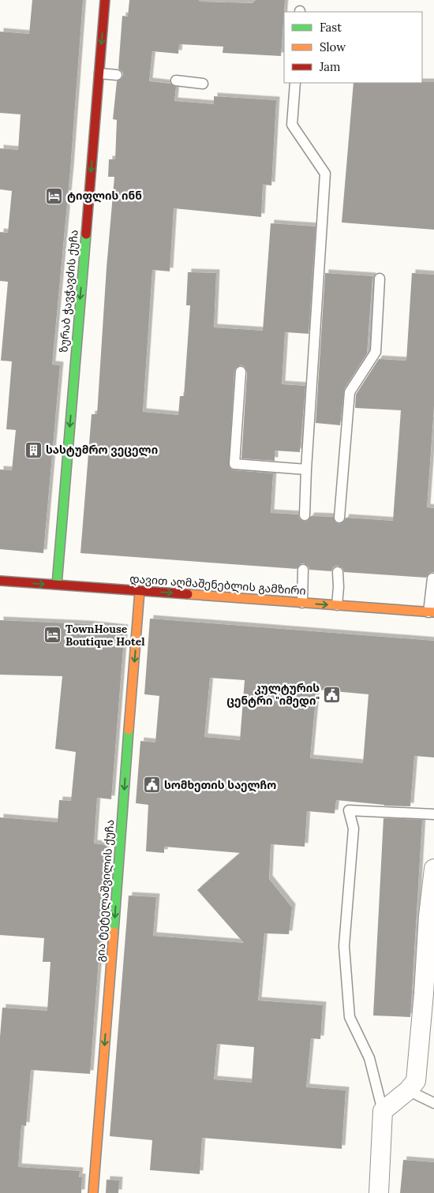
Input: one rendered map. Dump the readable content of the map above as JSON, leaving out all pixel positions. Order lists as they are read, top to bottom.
{
  "streets": {
    "street": ["ზურაბ ჭავჭავძის ქუჩა", "დავით აღმაშენებლის გამზირი", "გია ტეტელაშვილის ქუჩა"]
  },
  "crossings": [
    ["ზურაბ ჭავჭავძის ქუჩა", "დავით აღმაშენებლის გამზირი"],
    ["დავით აღმაშენებლის გამზირი", "გია ტეტელაშვილის ქუჩა"]
  ],
  "one_way": ["ზურაბ ჭავჭავძის ქუჩა", "დავით აღმაშენებლის გამზირი", "გია ტეტელაშვილის ქუჩა"],
  "places": {
    "hotel": ["ტიფლის ინნ", "TownHouse Boutique Hotel"],
    "building": ["სასტუმრო ვეცელი"],
    "public building": ["კულტურის ცენტრი \"იმედი\"", "სომხეთის საელჩო"]
  },
  "legend": ["Fast", "Slow", "Jam"]
}
